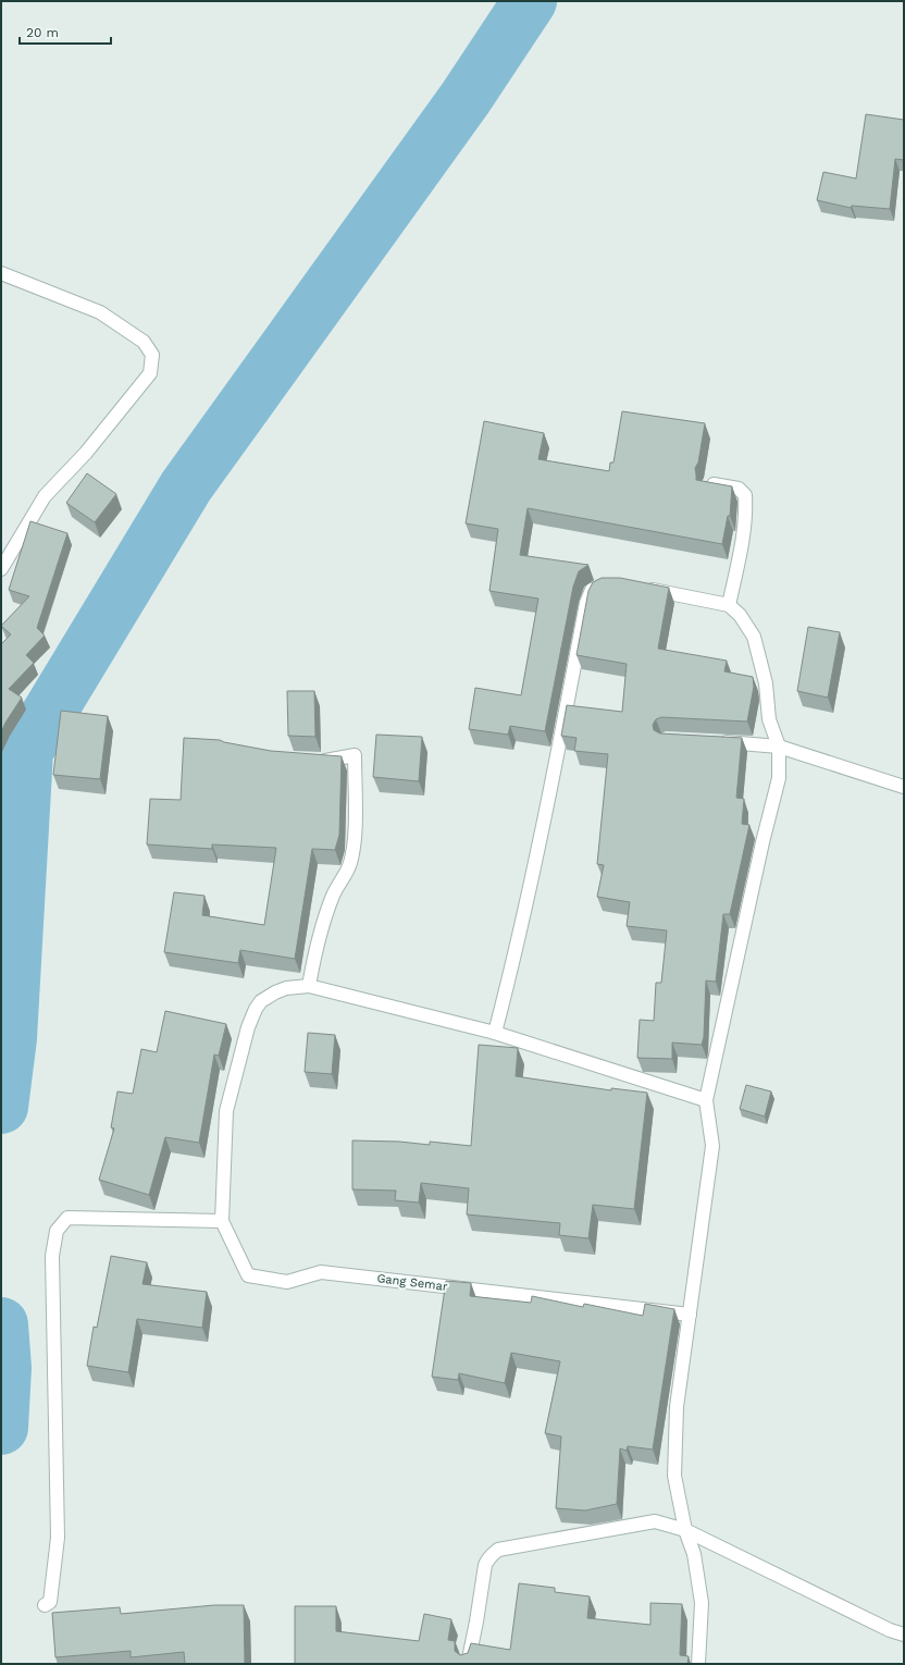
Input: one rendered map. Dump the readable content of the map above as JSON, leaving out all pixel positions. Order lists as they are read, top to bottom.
{
  "streets": {
    "street": ["Gang Semar"]
  },
  "scale_bar": "20 m"
}
